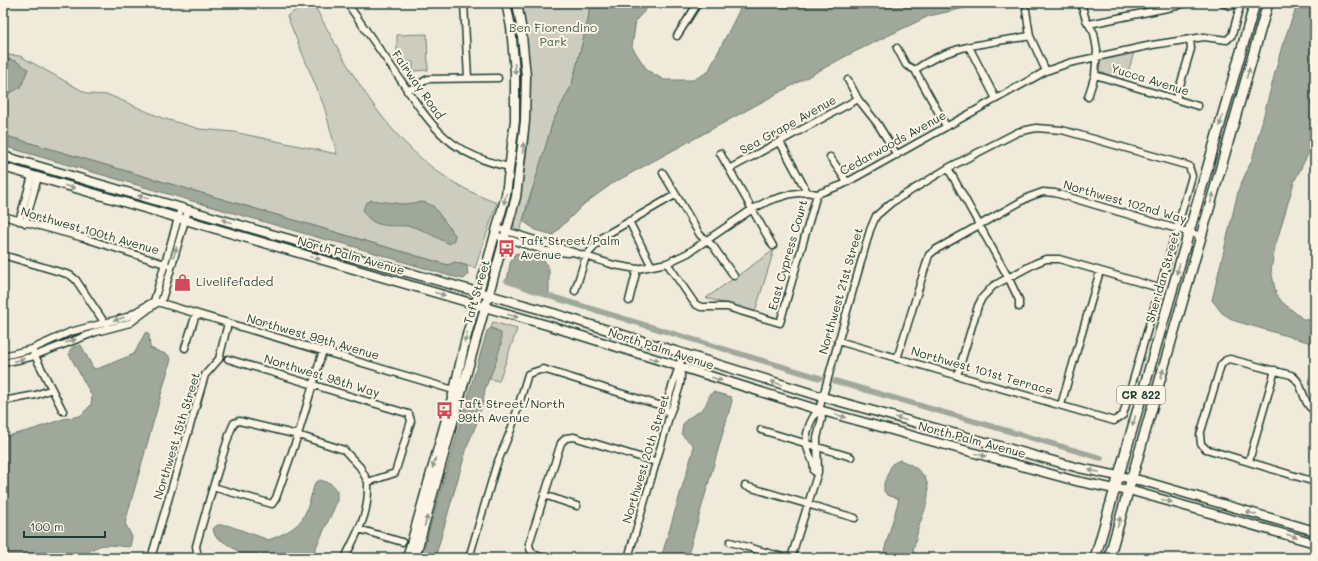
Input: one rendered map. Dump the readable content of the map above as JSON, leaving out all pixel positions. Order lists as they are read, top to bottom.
{
  "streets": {
    "main road": [
      "North Palm Avenue",
      "Sheridan Street",
      "Taft Street",
      "CR 822"
    ],
    "street": [
      "Yucca Avenue",
      "Fairway Road",
      "Sea Grape Avenue",
      "Cedarwoods Avenue",
      "Northwest 102nd Way",
      "Northwest 100th Avenue",
      "East Cypress Court",
      "Northwest 21st Street",
      "Northwest 99th Avenue",
      "Northwest 101st Terrace",
      "Northwest 98th Way",
      "Northwest 15th Street",
      "Northwest 20th Street"
    ]
  },
  "crossings": [
    ["Fairway Road", "Taft Street"],
    ["Cedarwoods Avenue", "East Cypress Court"],
    ["Northwest 102nd Way", "Sheridan Street"],
    ["Northwest 102nd Way", "Northwest 21st Street"],
    ["Northwest 102nd Way", "Northwest 101st Terrace"],
    ["North Palm Avenue", "Sheridan Street"],
    ["North Palm Avenue", "Northwest 21st Street"],
    ["North Palm Avenue", "Taft Street"],
    ["North Palm Avenue", "Northwest 20th Street"],
    ["Northwest 21st Street", "Northwest 101st Terrace"],
    ["Taft Street", "Northwest 99th Avenue"],
    ["Northwest 99th Avenue", "Northwest 15th Street"]
  ],
  "parks": ["Ben Fiorendino Park"],
  "places": {
    "bus stop": ["Taft Street/Palm Avenue", "Taft Street/North 99th Avenue"],
    "shop": ["Livelifefaded"]
  },
  "scale_bar": "100 m"
}
